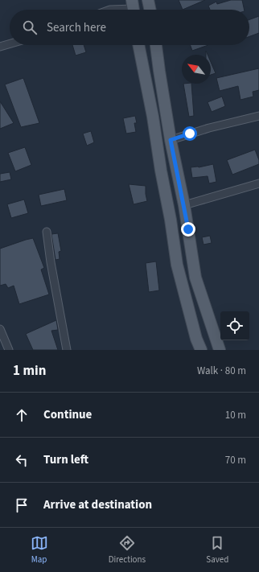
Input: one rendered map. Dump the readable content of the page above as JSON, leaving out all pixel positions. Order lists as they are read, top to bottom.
{
  "north": "top left",
  "page": {
    "search": "Search here",
    "heading": ["1 min", "Walk · 80 m"],
    "list": [
      ["Continue", "10 m"],
      ["Turn left", "70 m"],
      "Arrive at destination"
    ],
    "nav": ["Map", "Directions", "Saved"]
  }
}
